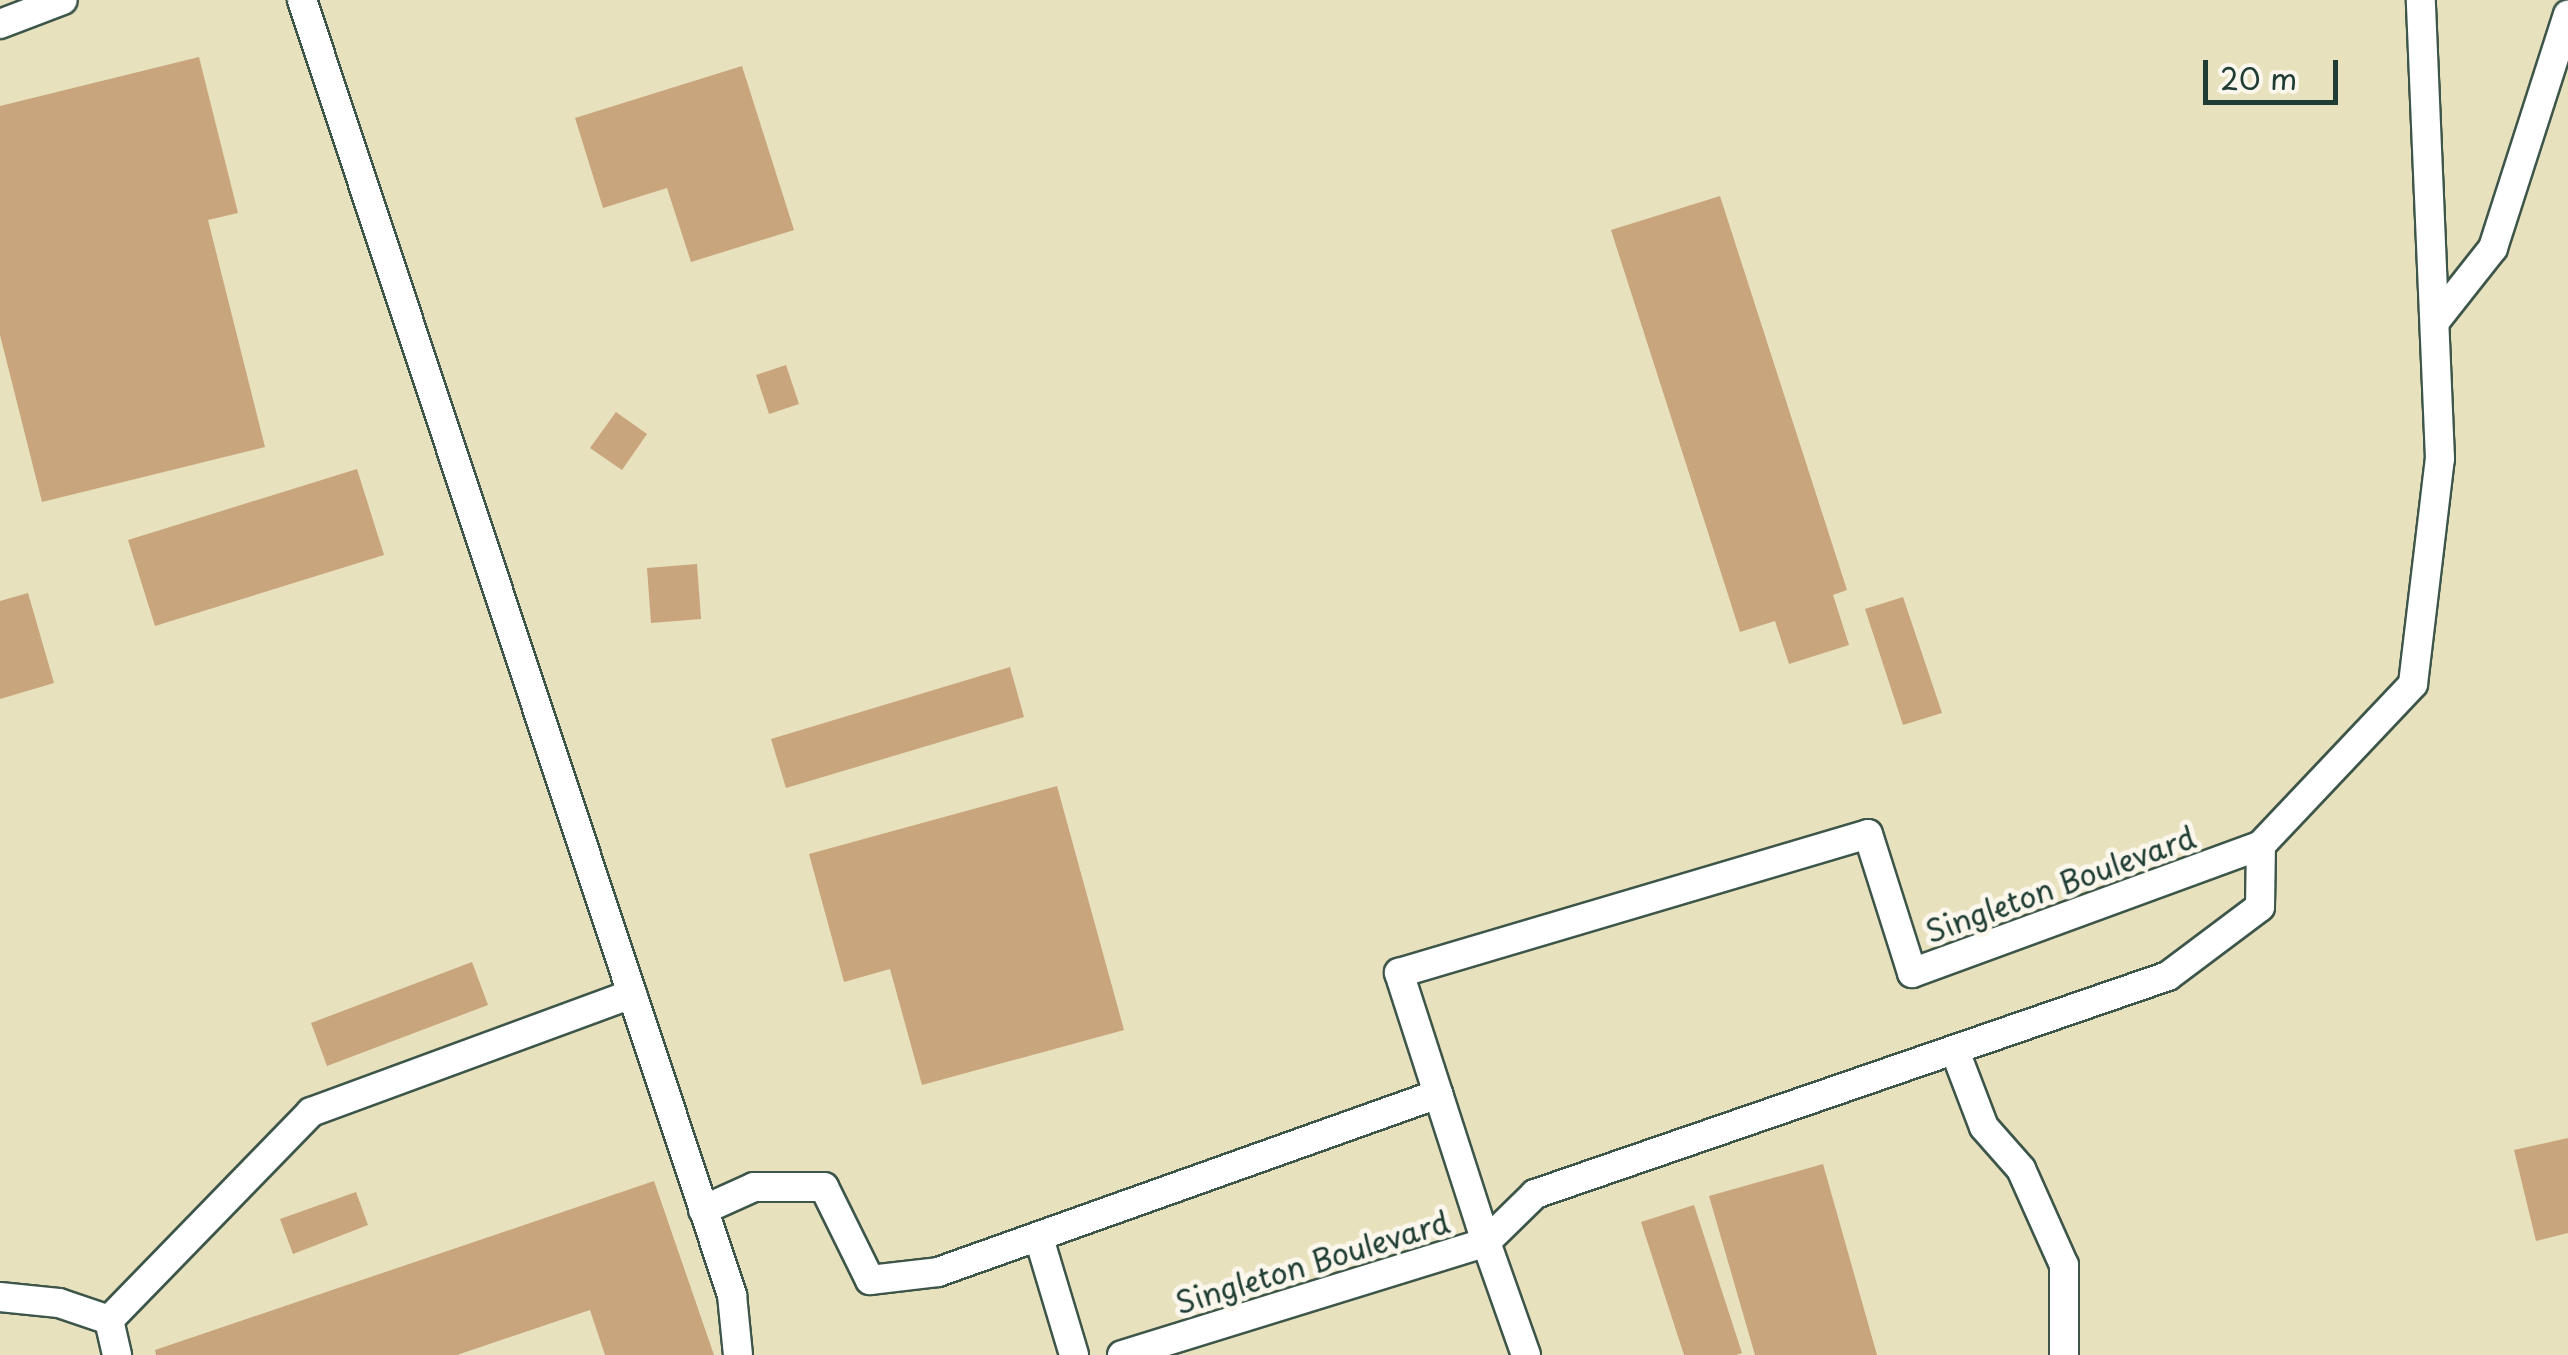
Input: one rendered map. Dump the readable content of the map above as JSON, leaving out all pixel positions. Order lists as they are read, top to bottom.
{
  "streets": {
    "lane": ["Singleton Boulevard"]
  },
  "scale_bar": "20 m"
}
